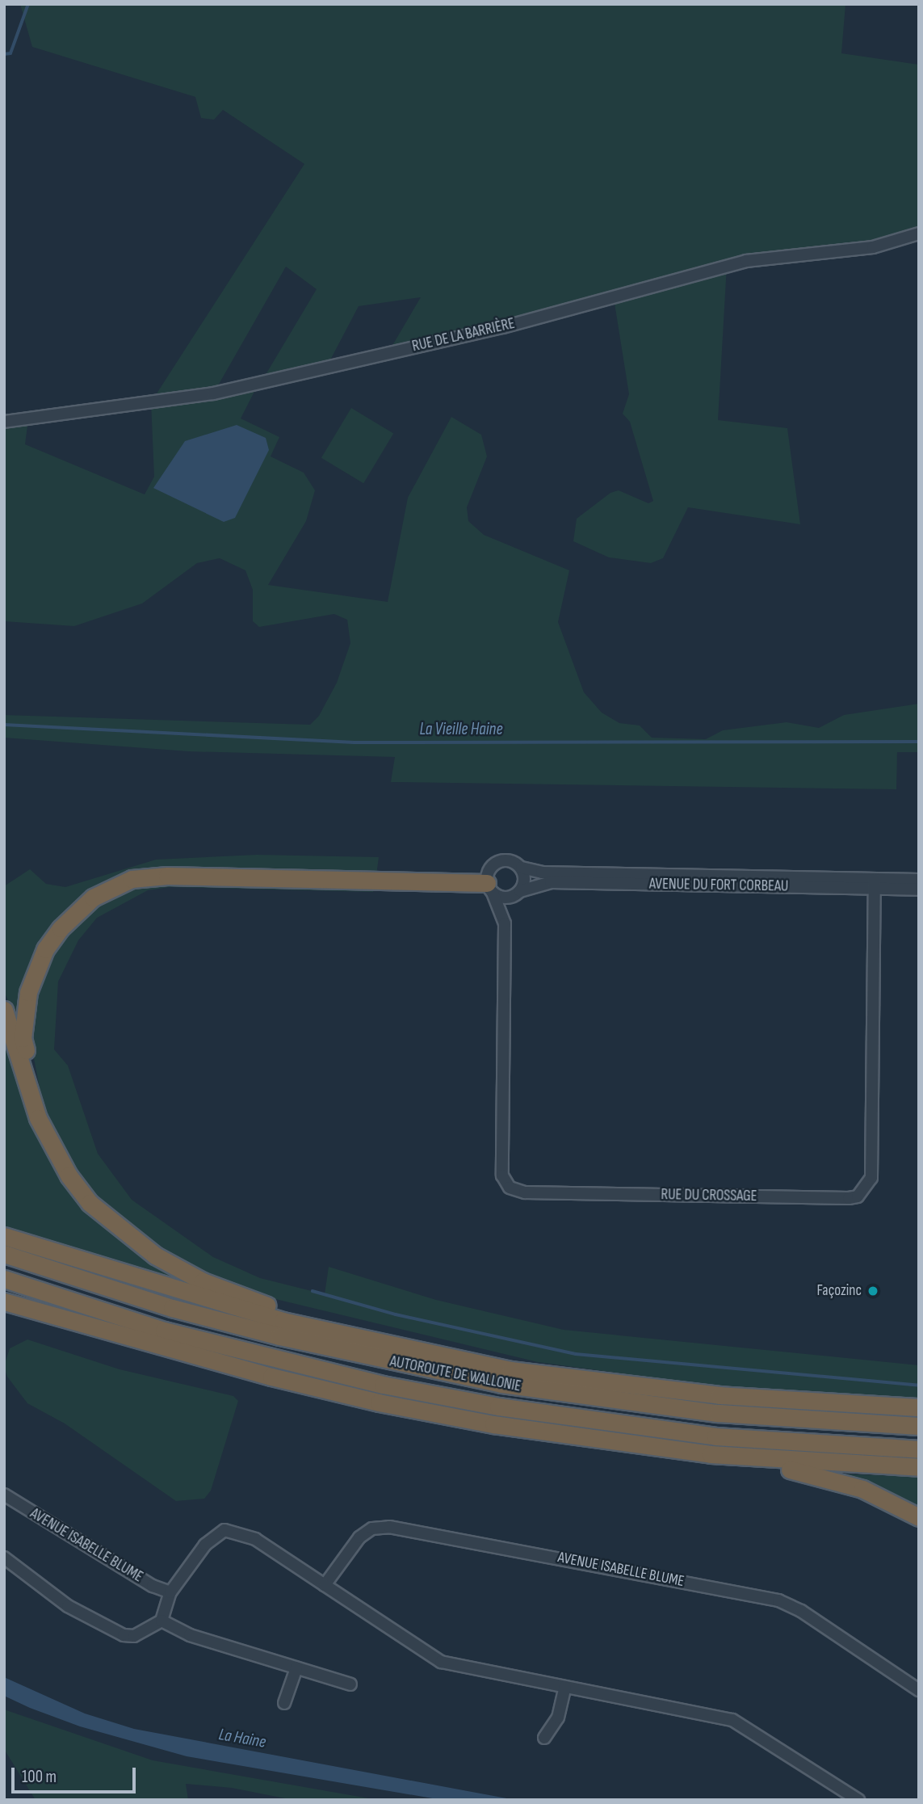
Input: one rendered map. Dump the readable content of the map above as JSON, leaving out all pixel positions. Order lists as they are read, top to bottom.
{
  "streets": {
    "highway": ["AUTOROUTE DE WALLONIE"],
    "street": [
      "RUE DE LA BARRIÈRE",
      "AVENUE DU FORT CORBEAU",
      "RUE DU CROSSAGE",
      "AVENUE ISABELLE BLUME"
    ]
  },
  "crossings": [
    ["AVENUE DU FORT CORBEAU", "RUE DU CROSSAGE"]
  ],
  "water": ["La Vieille Haine", "La Haine"],
  "places": ["Façozinc"],
  "scale_bar": "100 m"
}
